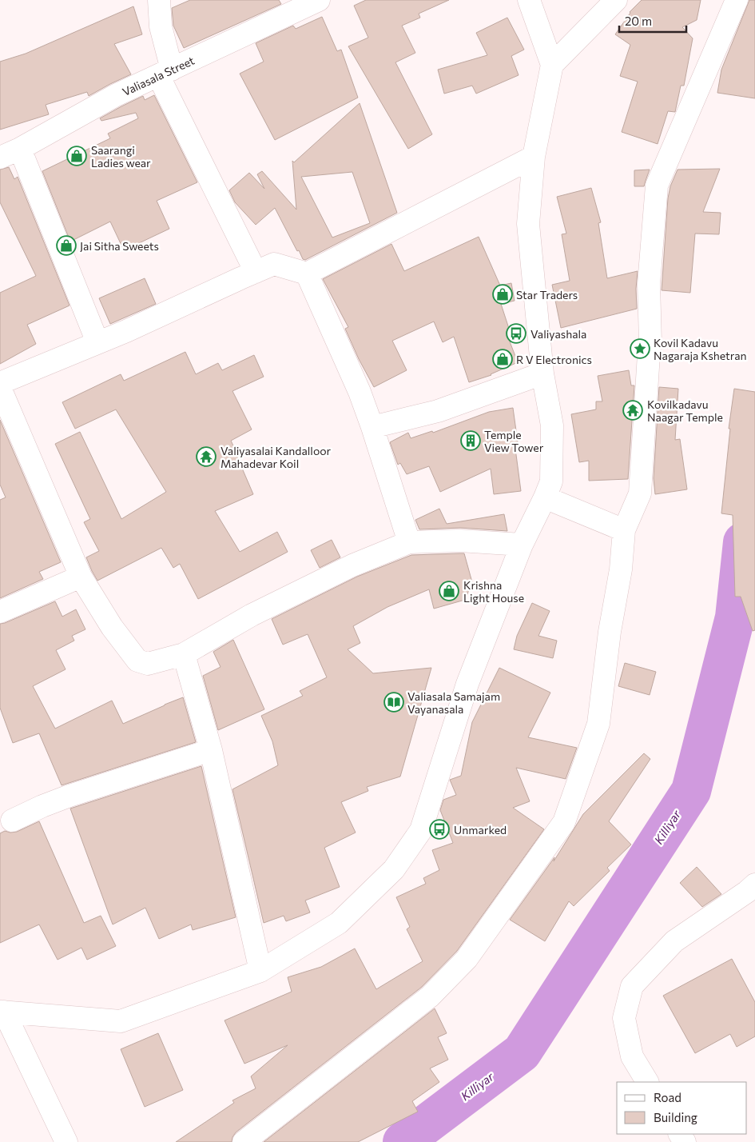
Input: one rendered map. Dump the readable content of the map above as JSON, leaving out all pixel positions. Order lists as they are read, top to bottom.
{
  "streets": {
    "street": ["Valiasala Street"]
  },
  "water": ["Killiyar"],
  "places": {
    "shop": [
      "Saarangi Ladies wear",
      "Jai Sitha Sweets",
      "Star Traders",
      "R V Electronics",
      "Krishna Light House"
    ],
    "bus stop": ["Valiyashala", "Unmarked"],
    "place": ["Kovil Kadavu Nagaraja Kshetran"],
    "temple": ["Kovilkadavu Naagar Temple", "Valiyasalai Kandalloor Mahadevar Koil"],
    "building": ["Temple View Tower"],
    "library": ["Valiasala Samajam Vayanasala"]
  },
  "legend": ["Road", "Building"],
  "scale_bar": "20 m"
}
